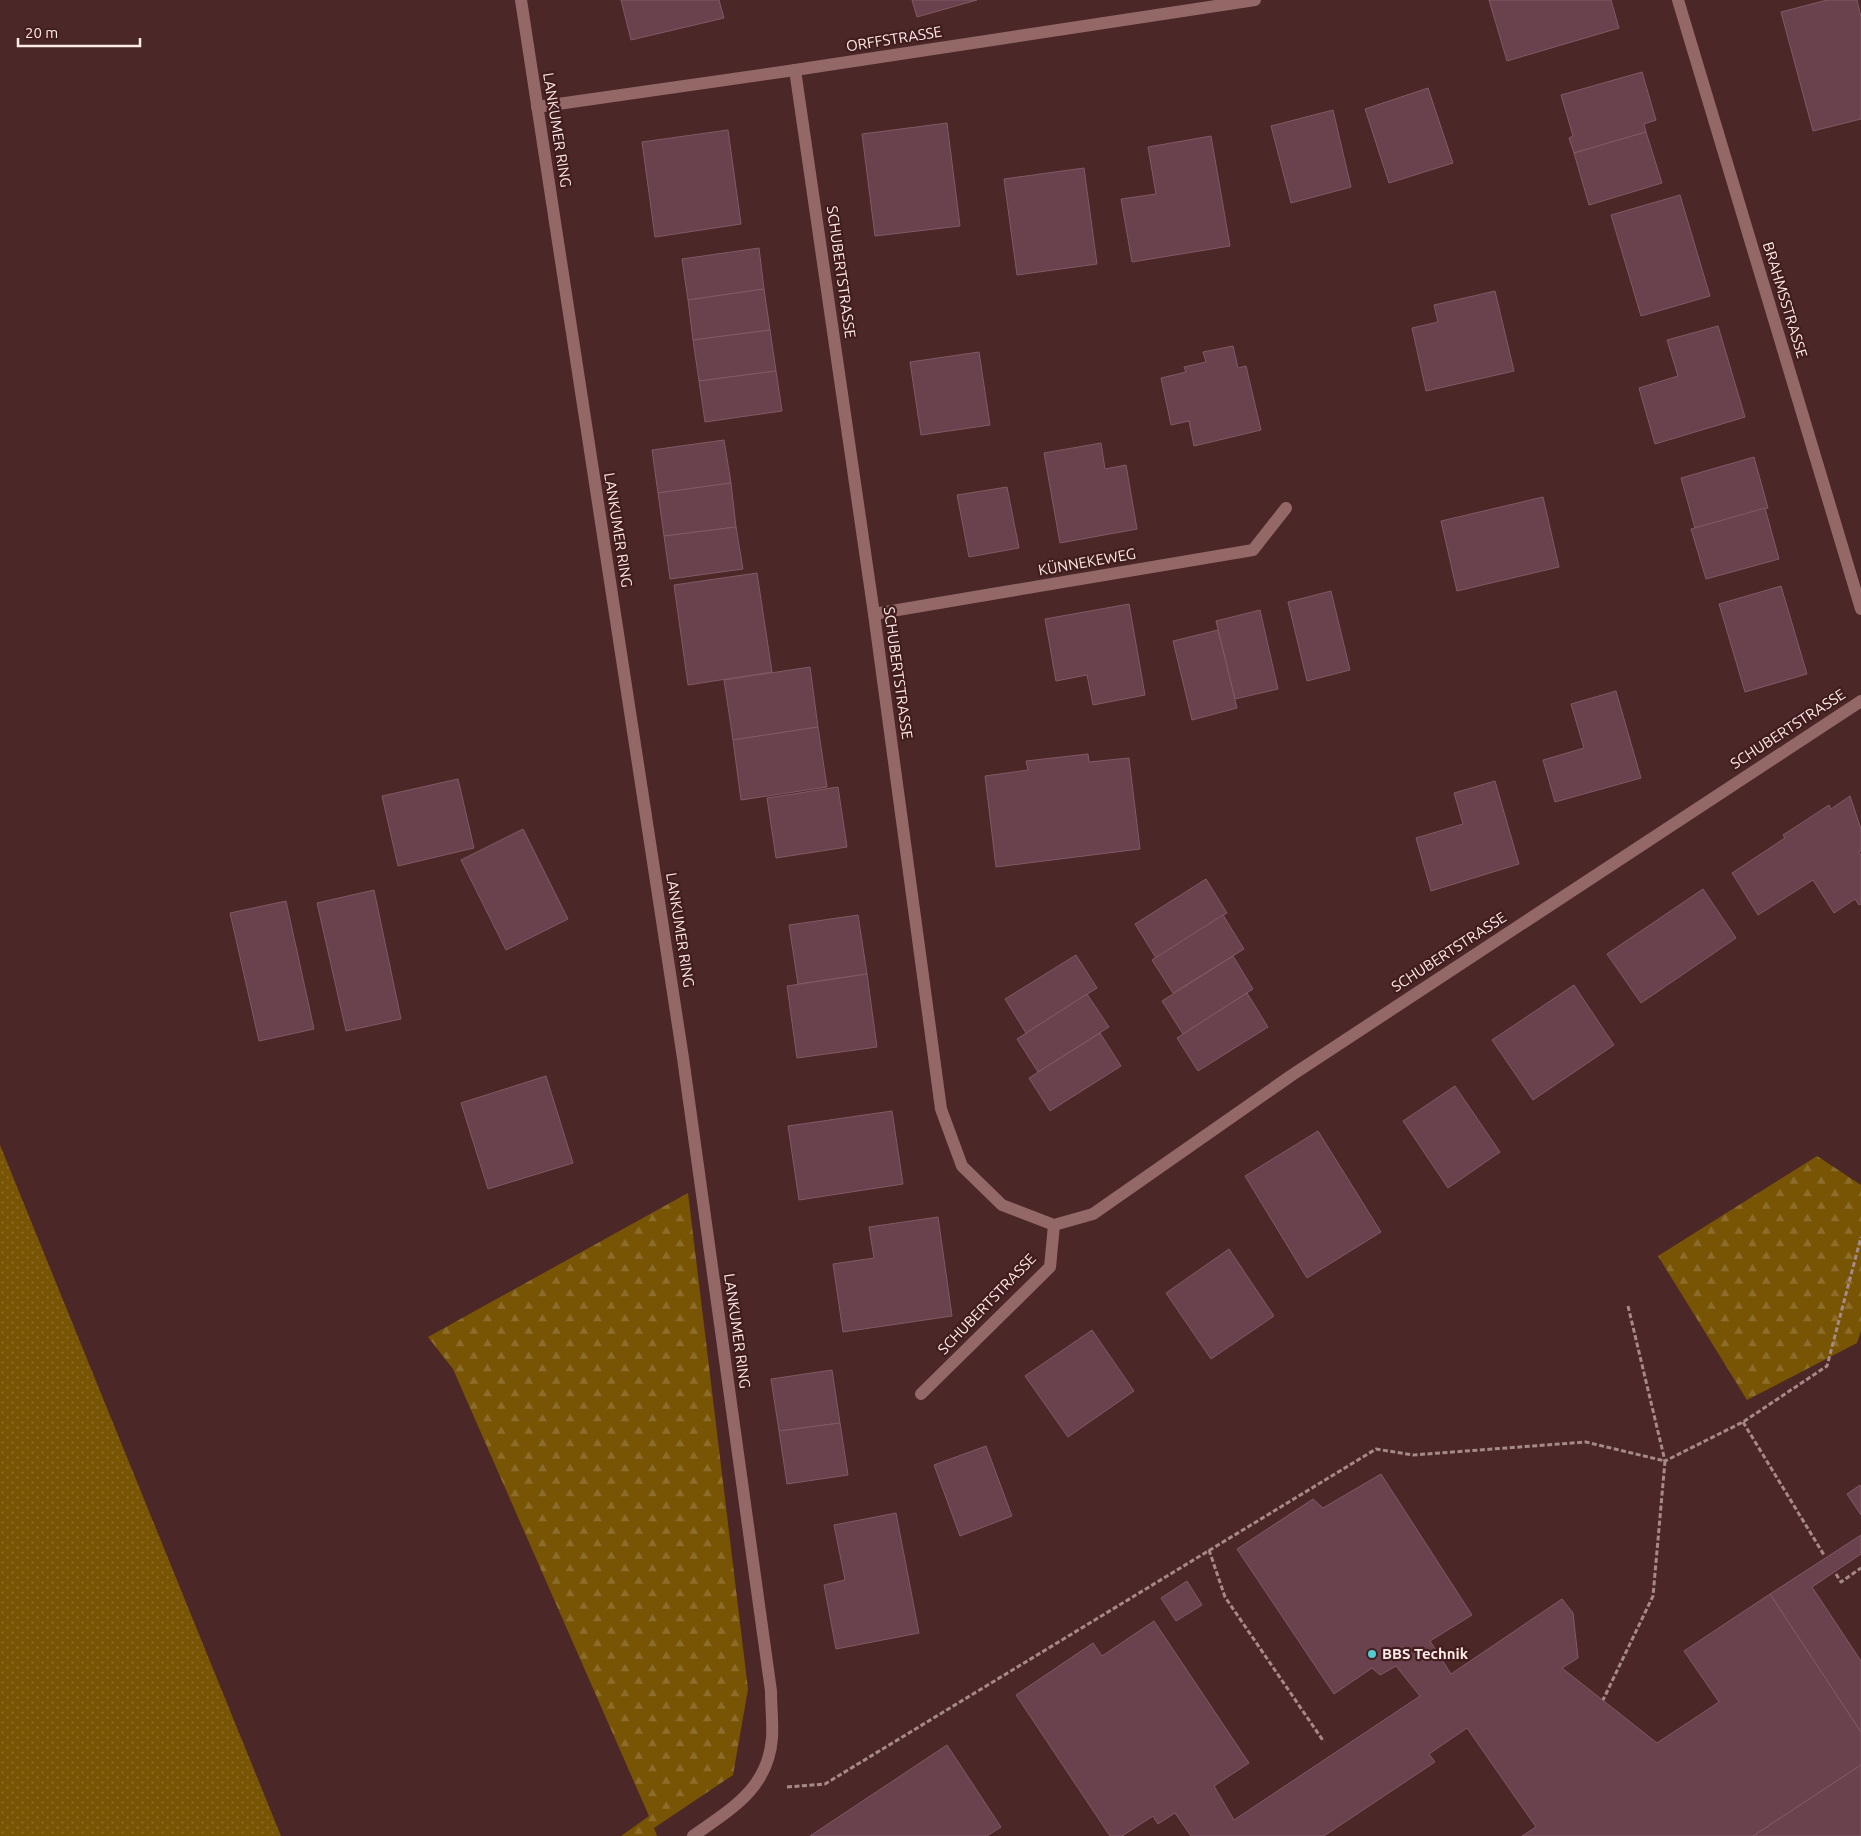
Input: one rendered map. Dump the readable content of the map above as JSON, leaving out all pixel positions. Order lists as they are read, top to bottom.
{
  "streets": {
    "street": [
      "ORFFSTRASSE",
      "LANKUMER RING",
      "SCHUBERTSTRASSE",
      "BRAHMSSTRASSE",
      "KÜNNEKEWEG"
    ]
  },
  "crossings": [
    ["ORFFSTRASSE", "LANKUMER RING"],
    ["ORFFSTRASSE", "SCHUBERTSTRASSE"],
    ["SCHUBERTSTRASSE", "KÜNNEKEWEG"]
  ],
  "places": ["BBS Technik"],
  "scale_bar": "20 m"
}
